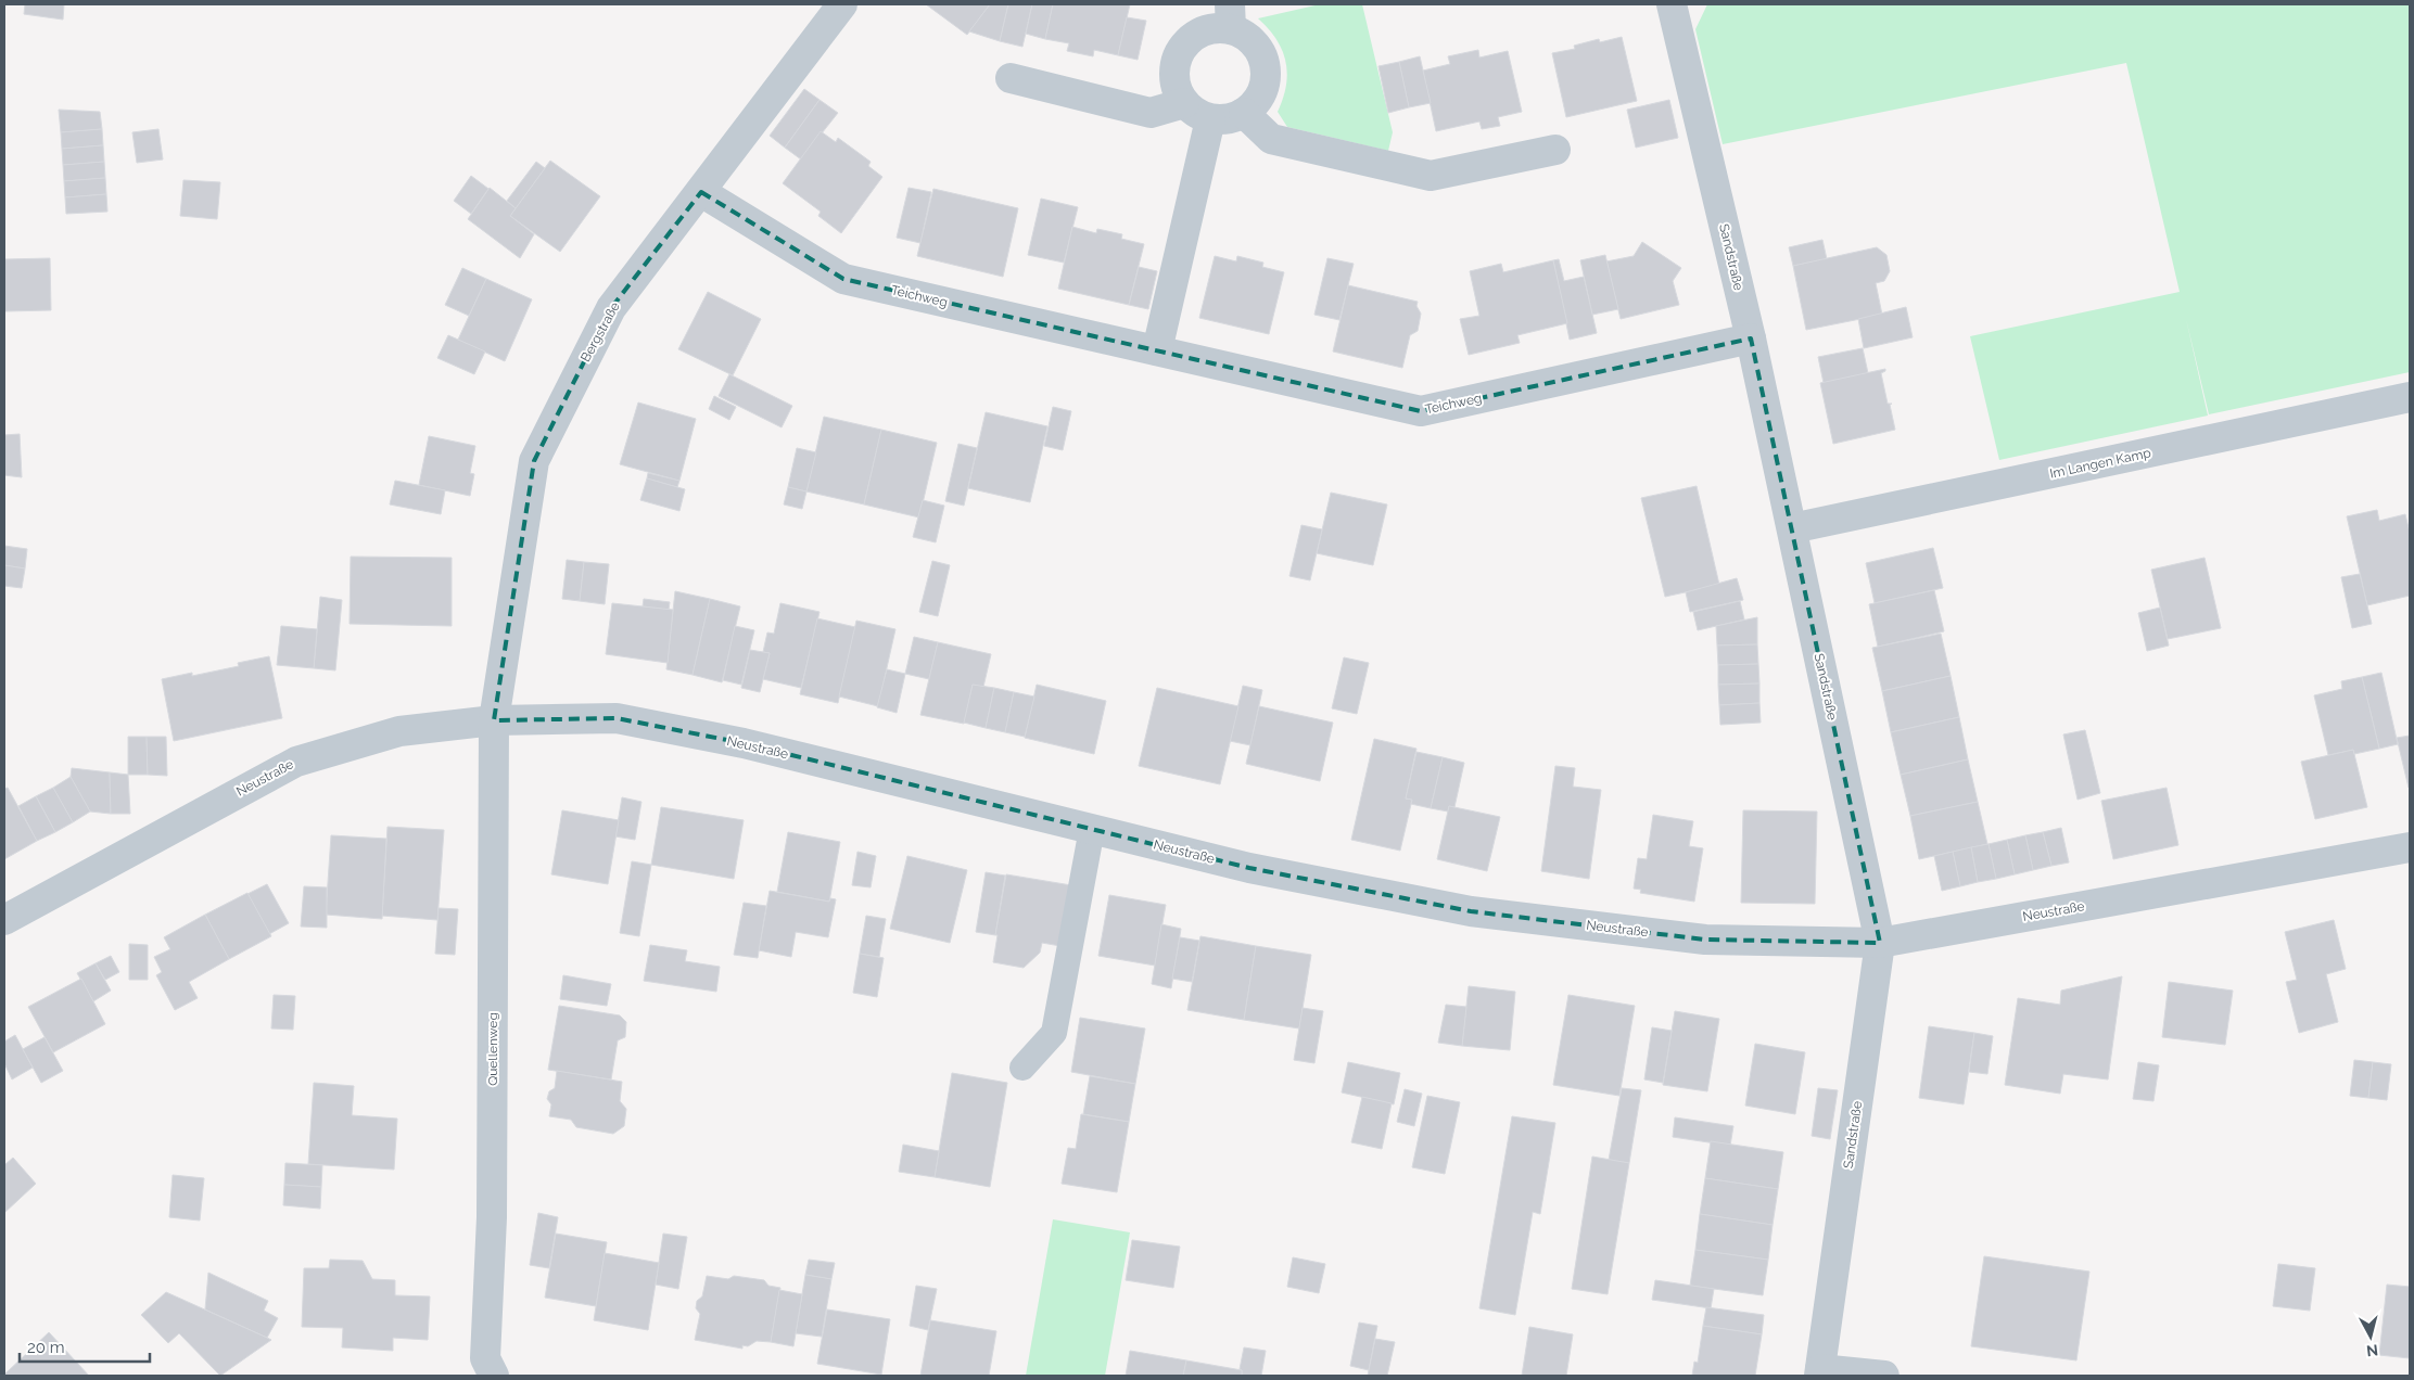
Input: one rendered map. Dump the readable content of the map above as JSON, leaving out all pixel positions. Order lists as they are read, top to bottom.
{
  "streets": {
    "street": [
      "Sandstraße",
      "Teichweg",
      "Bergstraße",
      "Im Langen Kamp",
      "Neustraße",
      "Quellenweg"
    ]
  },
  "crossings": [
    ["Sandstraße", "Teichweg"],
    ["Sandstraße", "Im Langen Kamp"],
    ["Sandstraße", "Neustraße"],
    ["Teichweg", "Bergstraße"],
    ["Bergstraße", "Neustraße"],
    ["Bergstraße", "Quellenweg"],
    ["Neustraße", "Quellenweg"]
  ],
  "scale_bar": "20 m",
  "north": "bottom"
}
